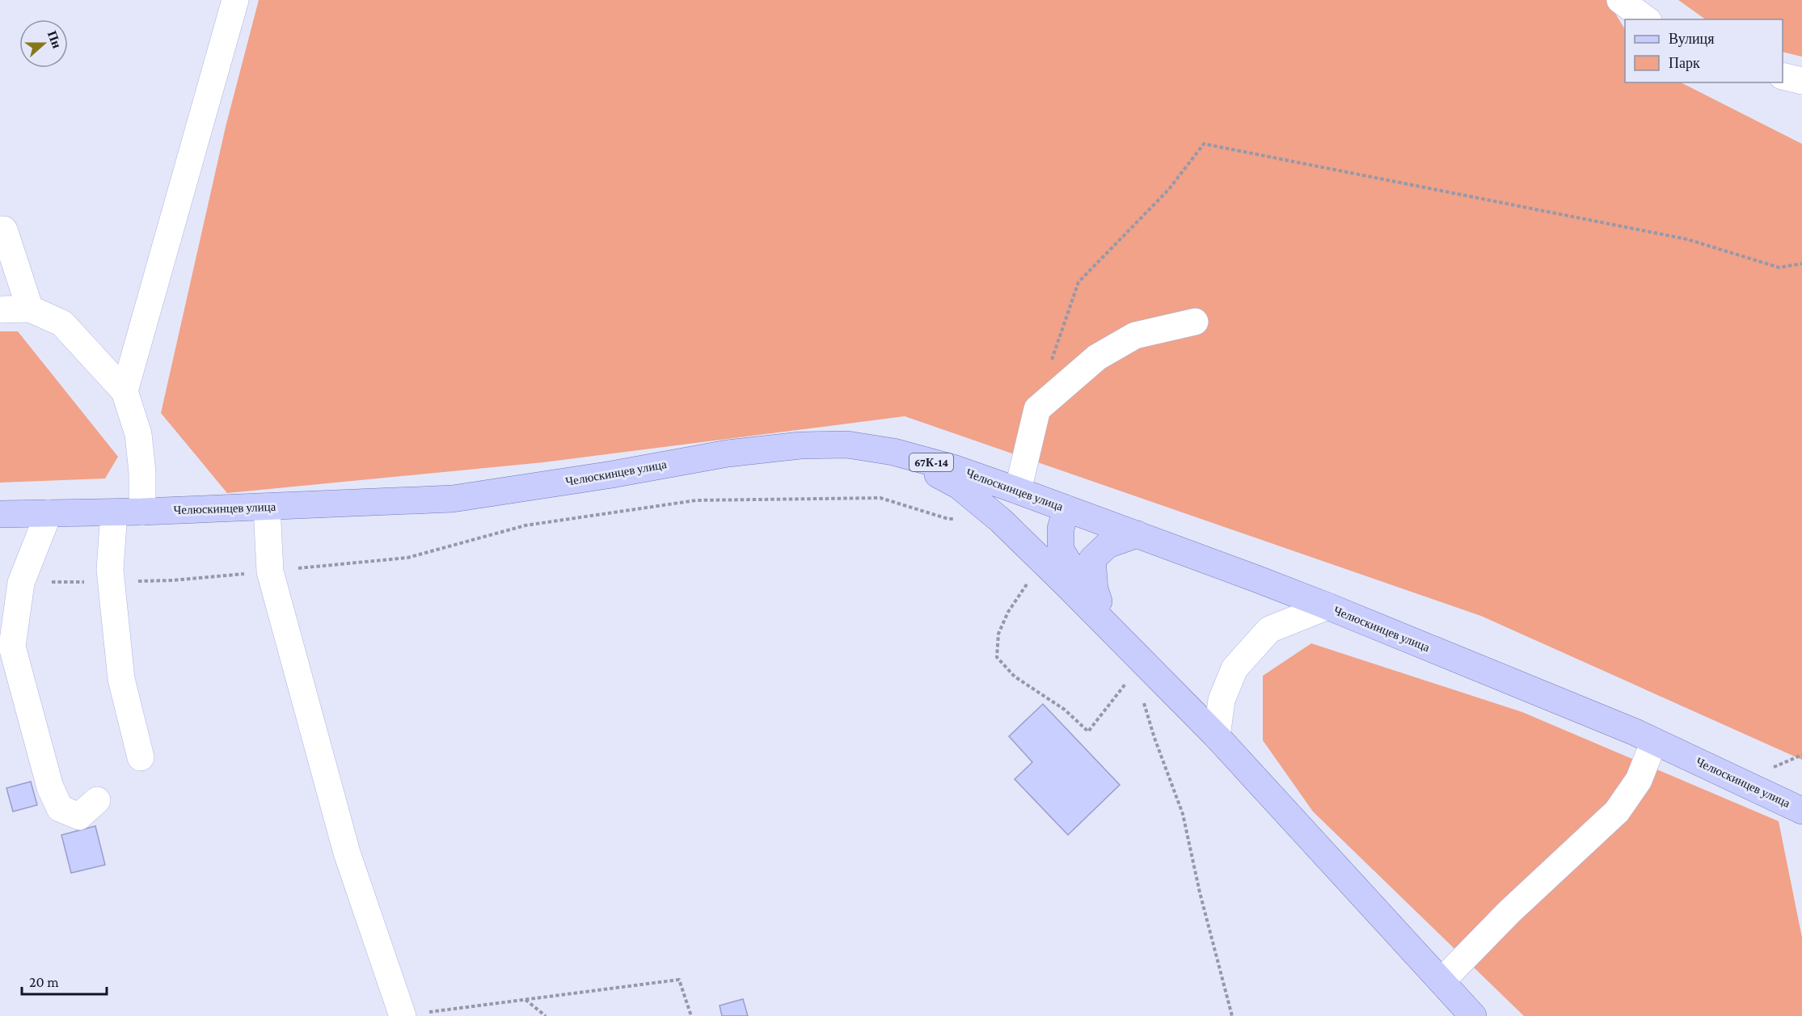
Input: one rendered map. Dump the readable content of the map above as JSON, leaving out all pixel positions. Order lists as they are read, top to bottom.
{
  "streets": {
    "main road": ["67К-14", "Челюскинцев улица"]
  },
  "legend": ["Вулиця", "Парк"],
  "scale_bar": "20 m",
  "north": "right"
}
